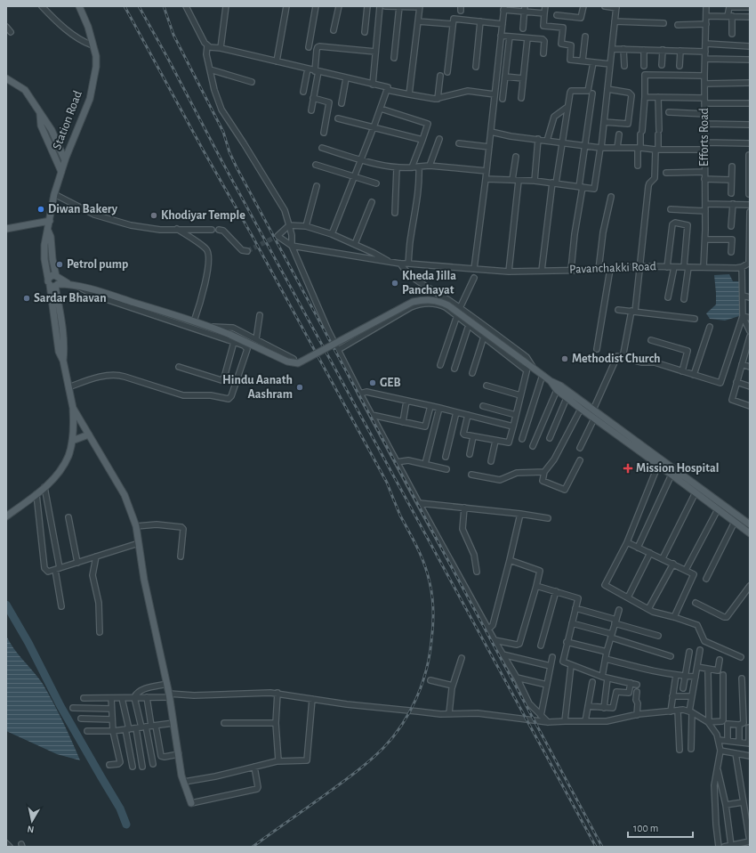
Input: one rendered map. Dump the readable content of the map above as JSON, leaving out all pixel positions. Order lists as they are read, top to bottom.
{
  "streets": {
    "main road": ["Station Road"],
    "street": ["Efforts Road", "Pavanchakki Road"]
  },
  "crossings": [
    ["Efforts Road", "Pavanchakki Road"]
  ],
  "places": {
    "other": [
      "Diwan Bakery",
      "Khodiyar Temple",
      "Petrol pump",
      "Kheda Jilla Panchayat",
      "Sardar Bhavan",
      "Methodist Church",
      "GEB",
      "Hindu Aanath Aashram"
    ],
    "health": ["Mission Hospital"]
  },
  "scale_bar": "100 m",
  "north": "bottom"
}
